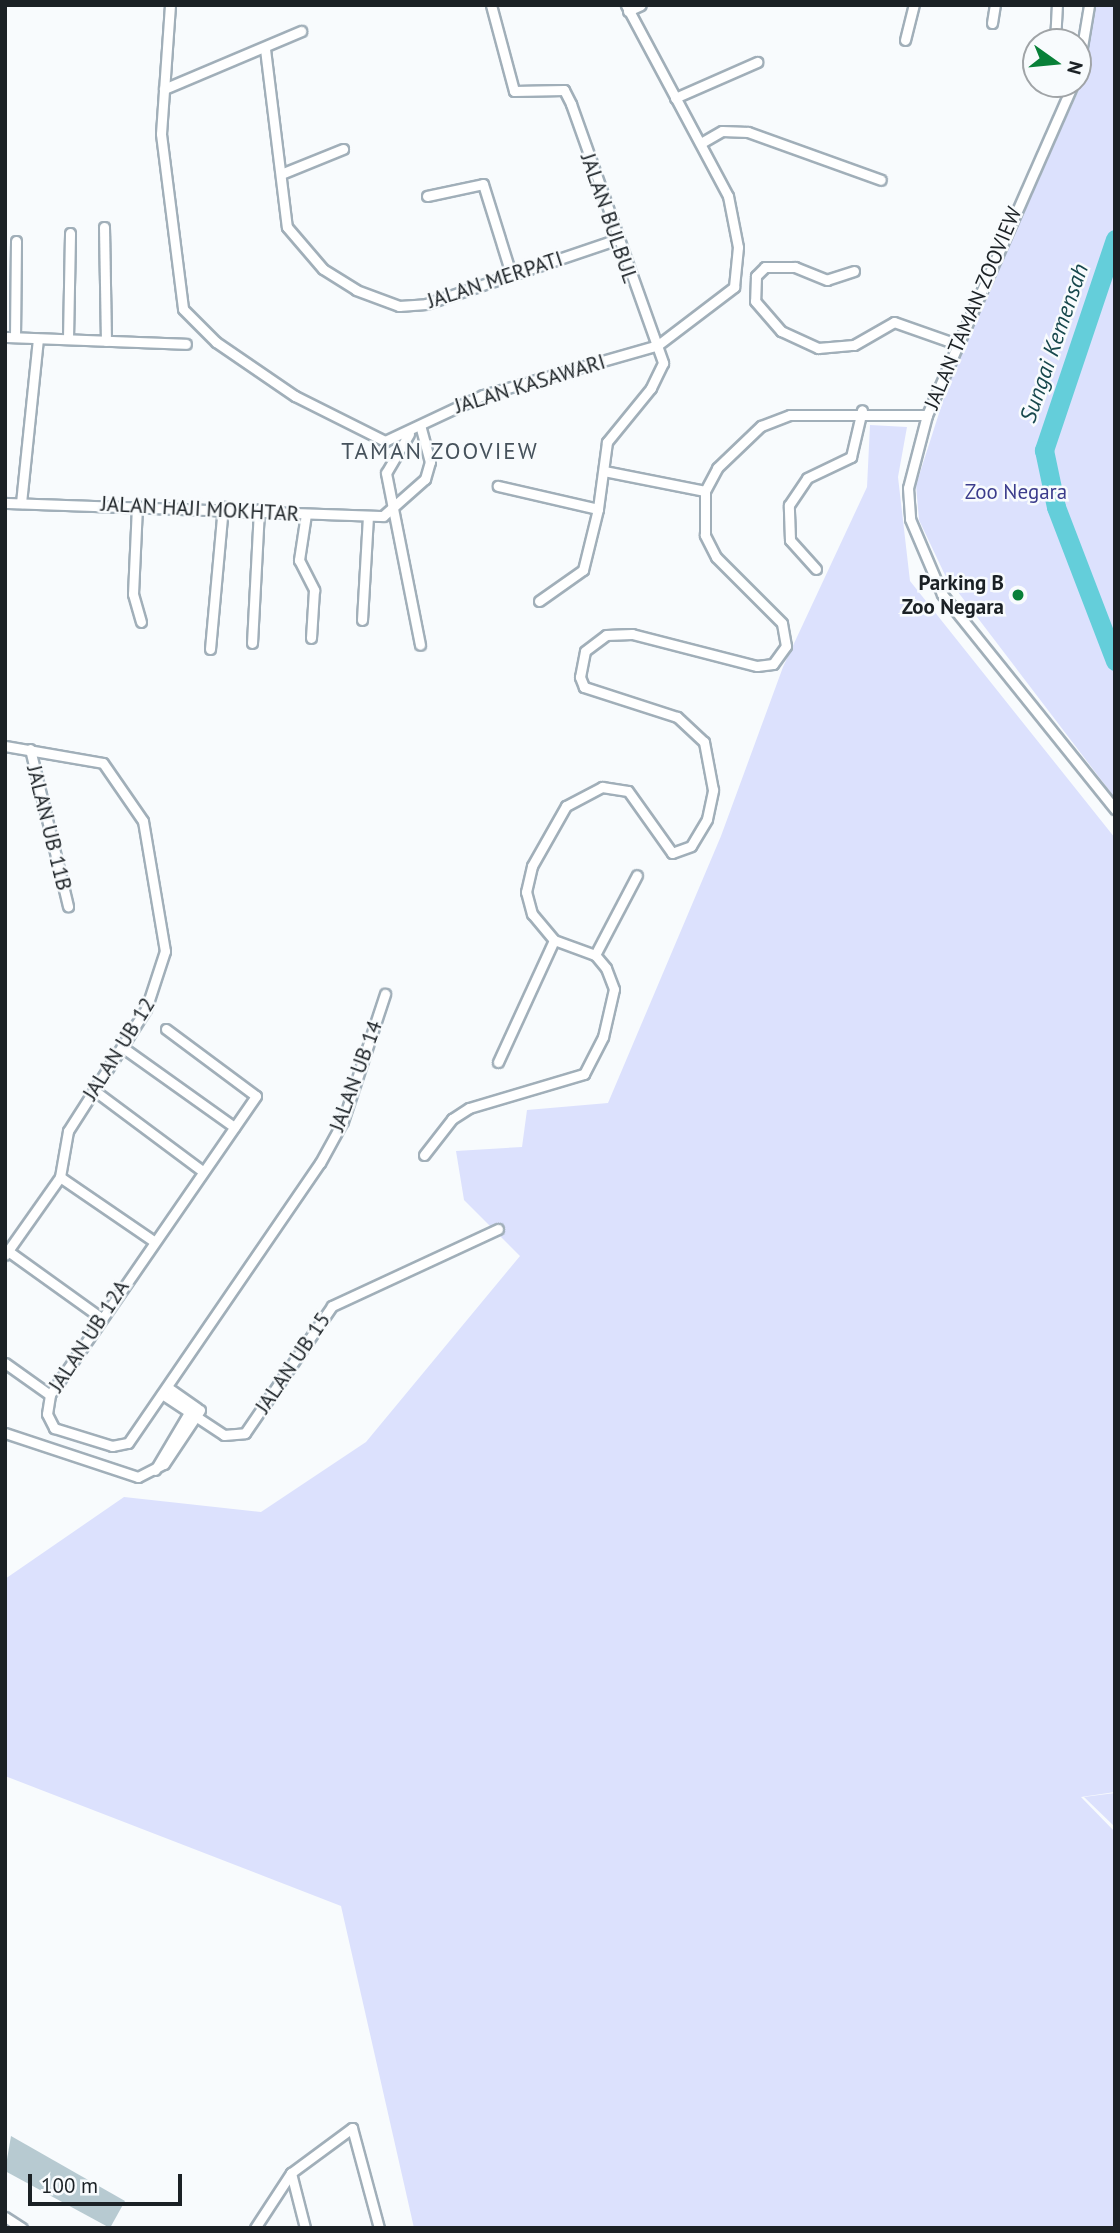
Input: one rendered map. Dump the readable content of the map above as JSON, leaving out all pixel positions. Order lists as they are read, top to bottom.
{
  "streets": {
    "street": [
      "JALAN BULBUL",
      "JALAN MERPATI",
      "JALAN TAMAN ZOOVIEW",
      "JALAN KASAWARI",
      "JALAN HAJI MOKHTAR",
      "JALAN UB 11B",
      "JALAN UB 12",
      "JALAN UB 14",
      "JALAN UB 12A",
      "JALAN UB 15"
    ]
  },
  "crossings": [
    ["JALAN BULBUL", "JALAN MERPATI"],
    ["JALAN BULBUL", "JALAN KASAWARI"],
    ["JALAN UB 11B", "JALAN UB 12"],
    ["JALAN UB 14", "JALAN UB 12A"],
    ["JALAN UB 12A", "JALAN UB 15"]
  ],
  "districts": ["TAMAN ZOOVIEW"],
  "water": ["Sungai Kemensah"],
  "parks": ["Zoo Negara"],
  "places": ["Parking B Zoo Negara"],
  "scale_bar": "100 m",
  "north": "right"
}
